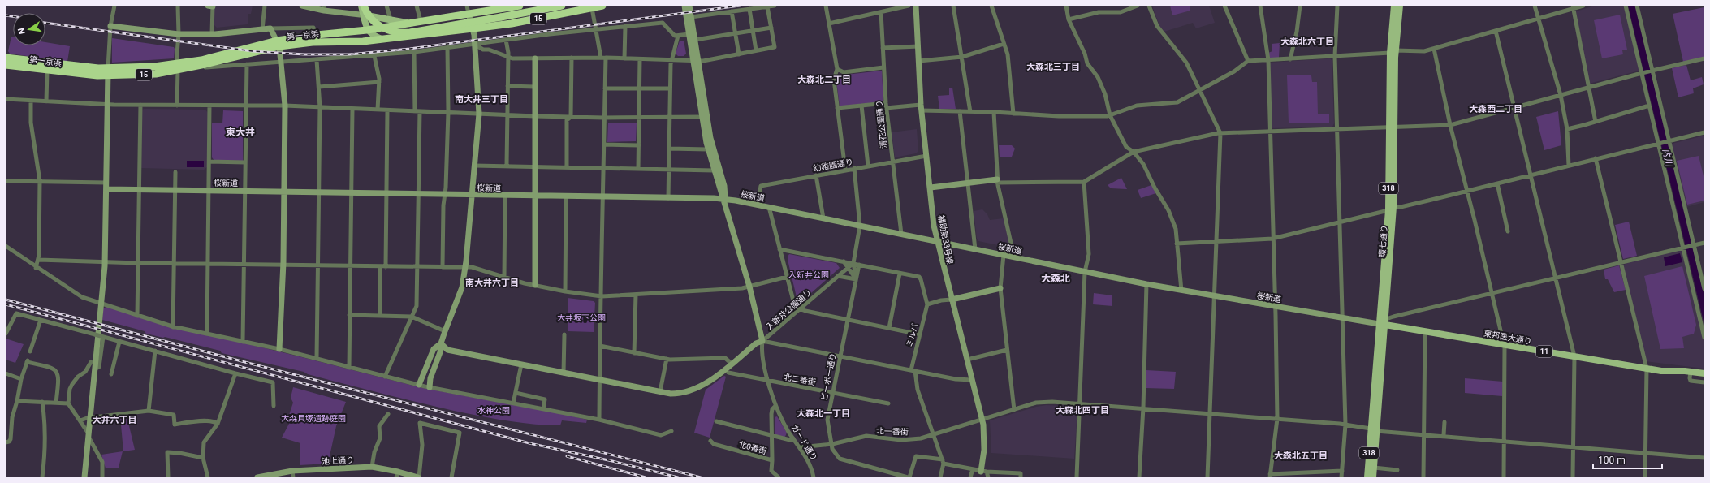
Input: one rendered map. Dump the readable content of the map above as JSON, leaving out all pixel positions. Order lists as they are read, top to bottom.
{
  "streets": {
    "highway": ["15", "第一京浜"],
    "main road": [
      "318",
      "環七通り",
      "東邦医大通り",
      "11"
    ],
    "street": [
      "清花公園通り",
      "幼稚園通り",
      "桜新道",
      "補助第33号線",
      "入新井公園通り",
      "ミルパ",
      "ピーポー通り",
      "北二番街",
      "北一番街",
      "ガード通り",
      "北0番街",
      "池上通り"
    ]
  },
  "crossings": [
    ["15", "第一京浜"],
    ["清花公園通り", "幼稚園通り"],
    ["清花公園通り", "桜新道"],
    ["幼稚園通り", "桜新道"],
    ["幼稚園通り", "補助第33号線"],
    ["桜新道", "補助第33号線"],
    ["桜新道", "環七通り"],
    ["桜新道", "東邦医大通り"],
    ["補助第33号線", "北一番街"],
    ["環七通り", "東邦医大通り"],
    ["環七通り", "北一番街"],
    ["入新井公園通り", "ガード通り"],
    ["ピーポー通り", "北二番街"],
    ["ピーポー通り", "北一番街"],
    ["北二番街", "ガード通り"],
    ["北一番街", "ガード通り"]
  ],
  "districts": [
    "大森北六丁目",
    "大森北三丁目",
    "大森北二丁目",
    "南大井三丁目",
    "大森西二丁目",
    "東大井",
    "大森北",
    "南大井六丁目",
    "大森北四丁目",
    "大森北一丁目",
    "大井六丁目",
    "大森北五丁目"
  ],
  "water": ["内川"],
  "parks": [
    "入新井公園",
    "大井坂下公園",
    "水神公園",
    "大森貝塚遺跡庭園"
  ],
  "scale_bar": "100 m",
  "north": "left"
}
